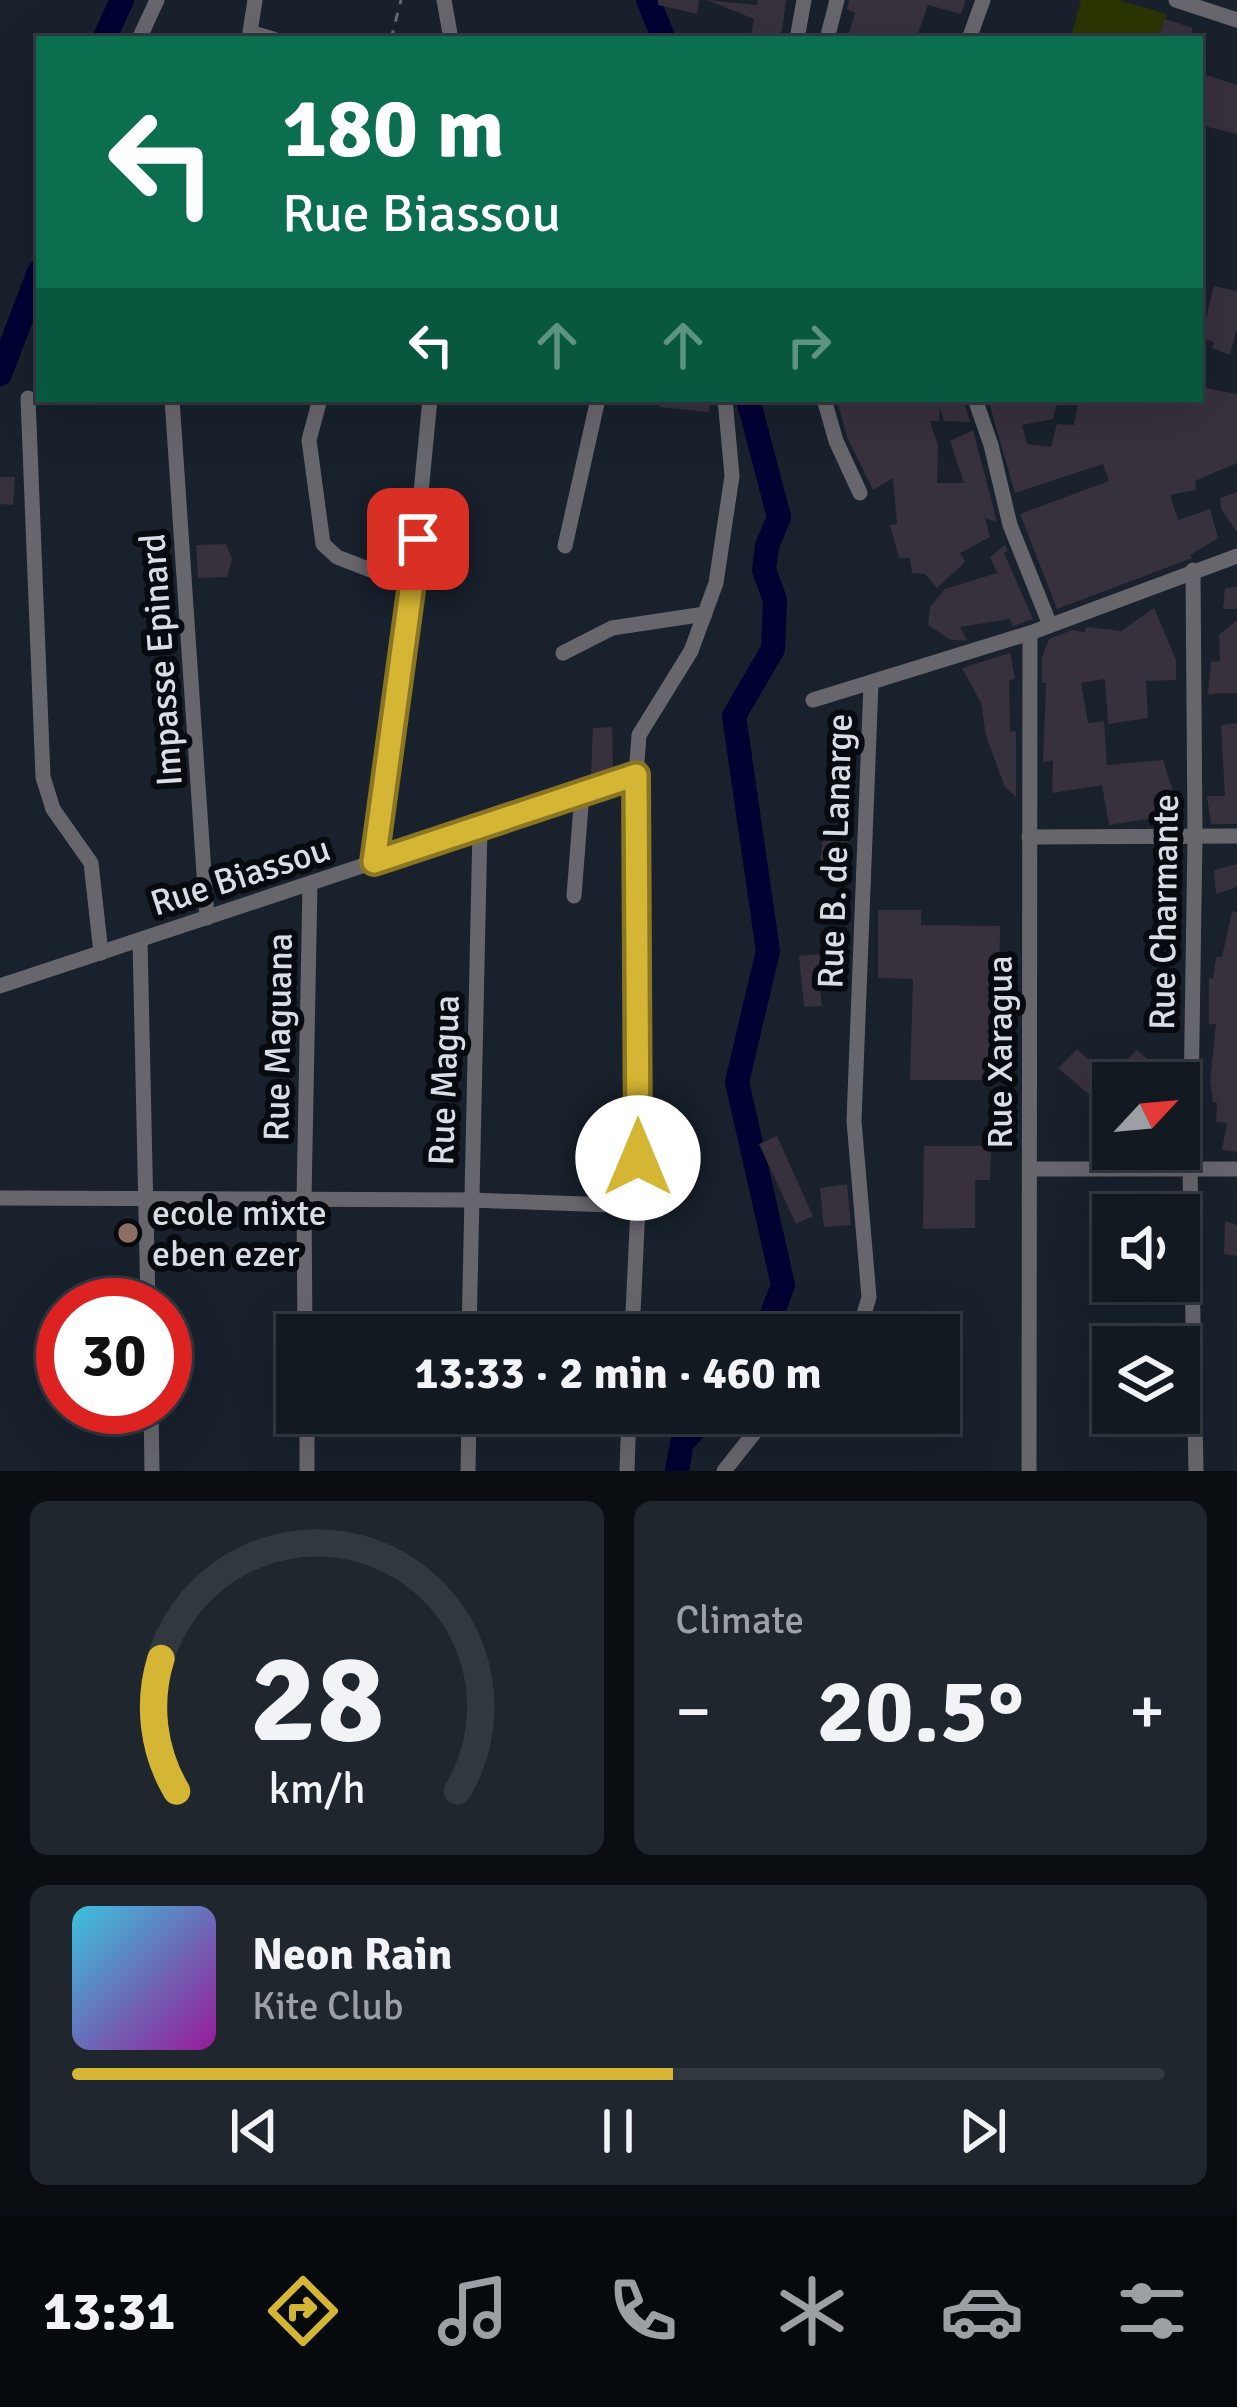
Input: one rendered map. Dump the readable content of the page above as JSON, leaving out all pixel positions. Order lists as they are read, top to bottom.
{
  "streets": {
    "street": [
      "Impasse Epinard",
      "Rue B. de Lanarge",
      "Rue Biassou",
      "Rue Charmante",
      "Rue Maguana",
      "Rue Xaragua",
      "Rue Magua"
    ]
  },
  "crossings": [
    ["Impasse Epinard", "Rue Biassou"],
    ["Rue B. de Lanarge", "Rue Charmante"],
    ["Rue B. de Lanarge", "Rue Xaragua"],
    ["Rue Biassou", "Rue Maguana"],
    ["Rue Biassou", "Rue Magua"]
  ],
  "places": ["ecole mixte eben ezer"],
  "north": "top right",
  "page": {
    "turn": ["180 m", "Rue Biassou"],
    "limit": "30",
    "trip": "13:33 · 2 min · 460 m",
    "tile": "Climate",
    "heat": ["−", "20.5°", "+"],
    "song": ["Neon Rain", "Kite Club"],
    "tabs": "13:31",
    "gauge": ["28", "km/h"]
  }
}
